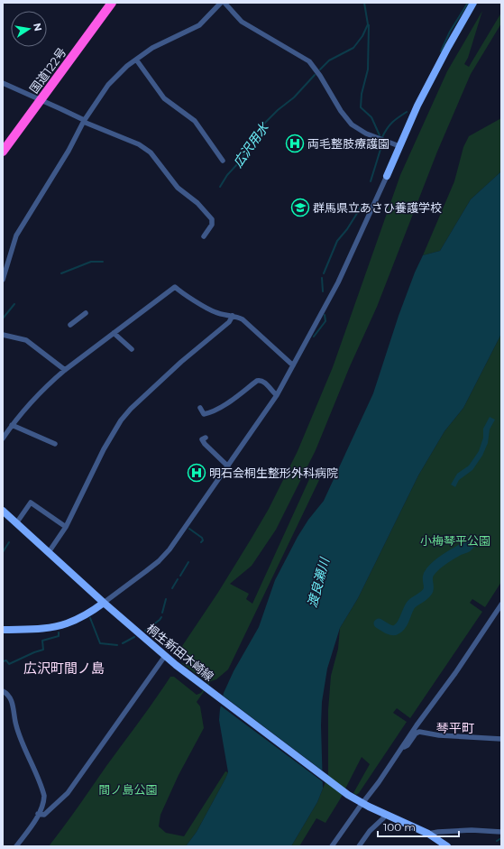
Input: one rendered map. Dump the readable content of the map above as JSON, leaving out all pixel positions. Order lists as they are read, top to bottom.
{
  "streets": {
    "highway": ["国道122号"],
    "main road": ["桐生新田木崎線"]
  },
  "districts": ["広沢町間ノ島", "琴平町"],
  "water": ["広沢用水", "渡良瀬川"],
  "parks": ["小梅琴平公園", "間ノ島公園"],
  "places": {
    "hospital": ["両毛整肢療護園", "明石会桐生整形外科病院"],
    "school or university": ["群馬県立あさひ養護学校"]
  },
  "scale_bar": "100 m",
  "north": "right"
}
